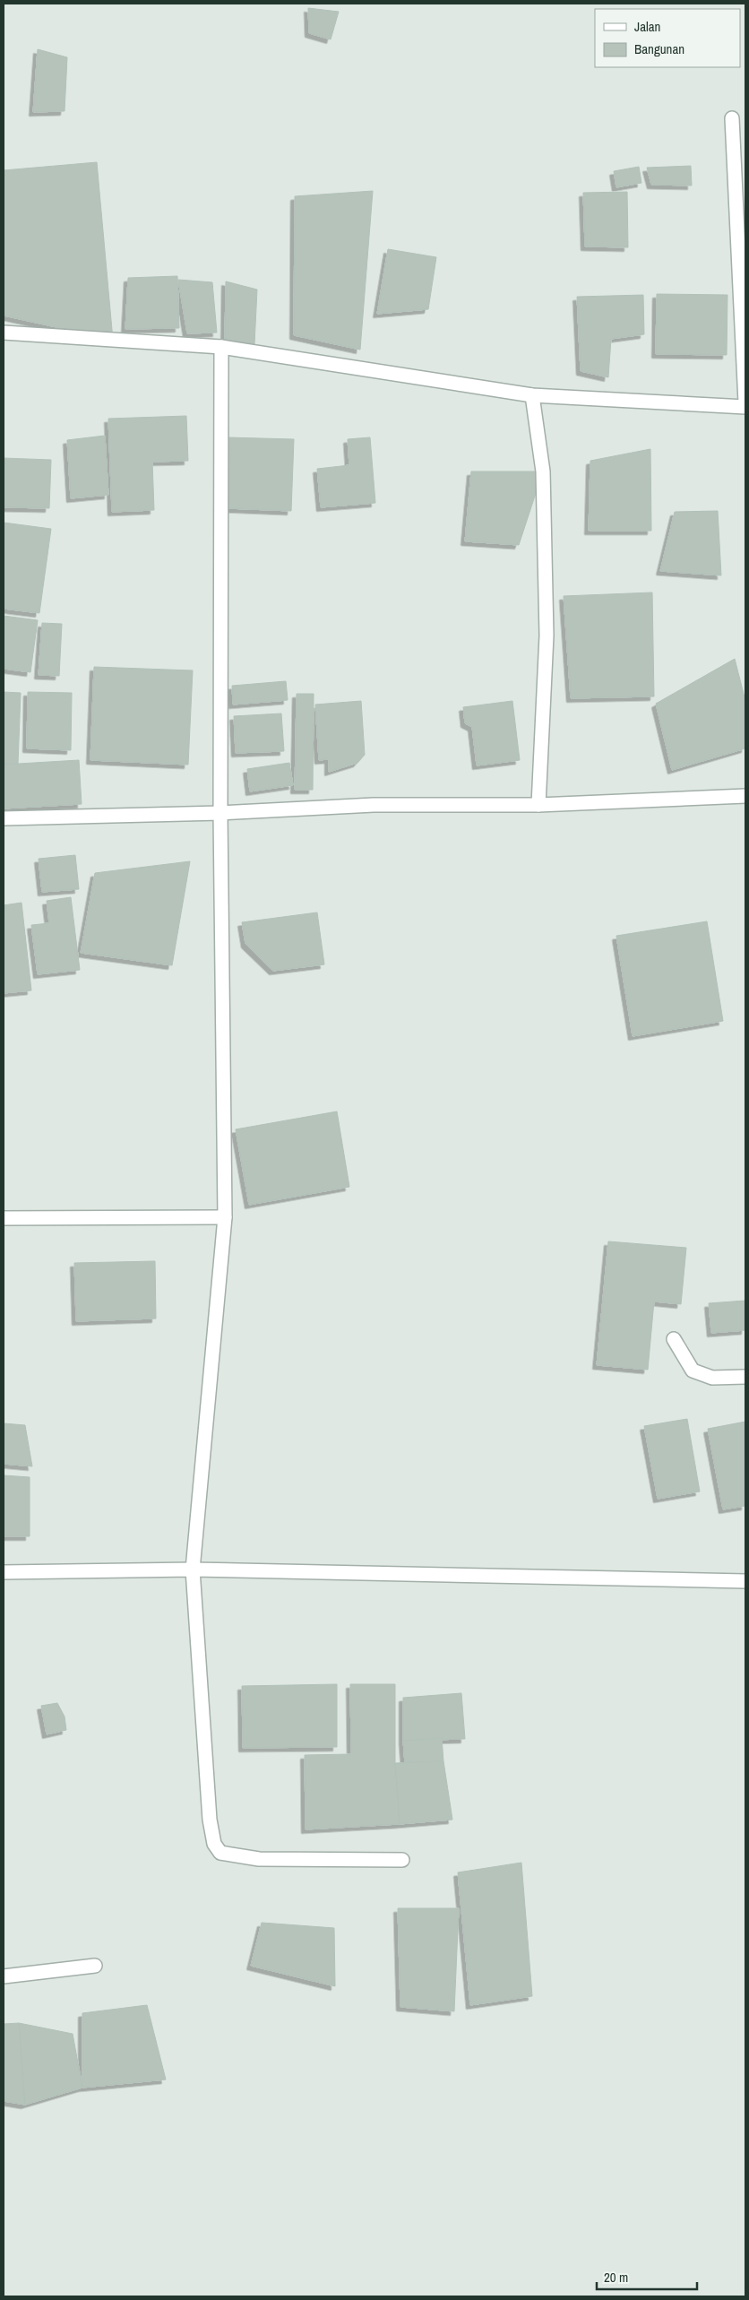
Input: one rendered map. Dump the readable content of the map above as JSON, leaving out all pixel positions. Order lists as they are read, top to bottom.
{
  "legend": ["Jalan", "Bangunan"],
  "scale_bar": "20 m"
}
